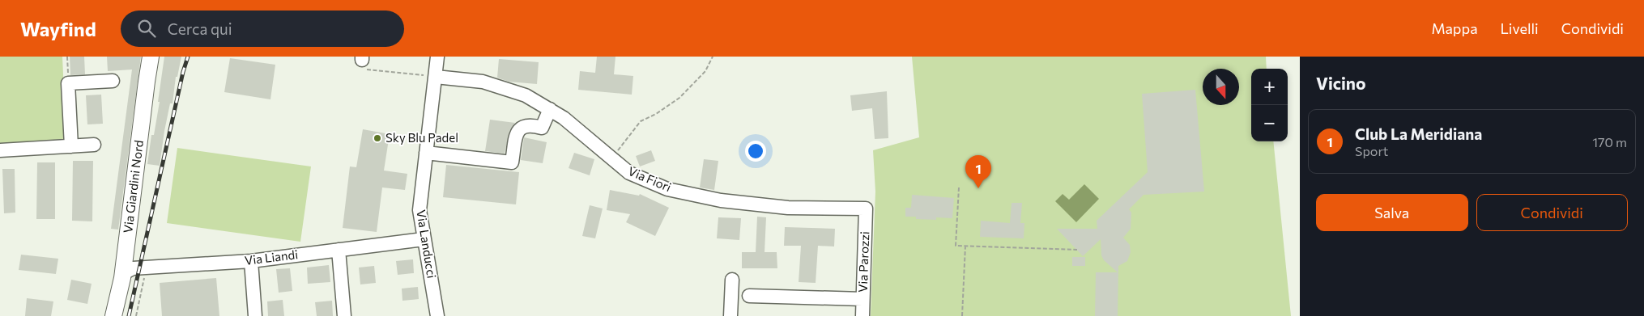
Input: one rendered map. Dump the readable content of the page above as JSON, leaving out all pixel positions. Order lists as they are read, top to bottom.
{
  "streets": {
    "main road": ["Via Giardini Nord"],
    "street": [
      "Via Fiori",
      "Via Landucci",
      "Via Liandi",
      "Via Parozzi"
    ]
  },
  "crossings": [
    ["Via Fiori", "Via Landucci"],
    ["Via Fiori", "Via Parozzi"],
    ["Via Giardini Nord", "Via Liandi"],
    ["Via Landucci", "Via Liandi"]
  ],
  "places": ["Sky Blu Padel"],
  "north": "bottom",
  "page": {
    "header": "Wayfind",
    "search": "Cerca qui",
    "nav": ["Mappa", "Livelli", "Condividi"],
    "heading": "Vicino",
    "map_buttons": ["+", "−"],
    "list": [
      {
        "mark": "1",
        "name": "Club La Meridiana",
        "note": "Sport",
        "value": "170 m"
      }
    ],
    "pins": "1",
    "buttons": ["Salva", "Condividi"]
  }
}
